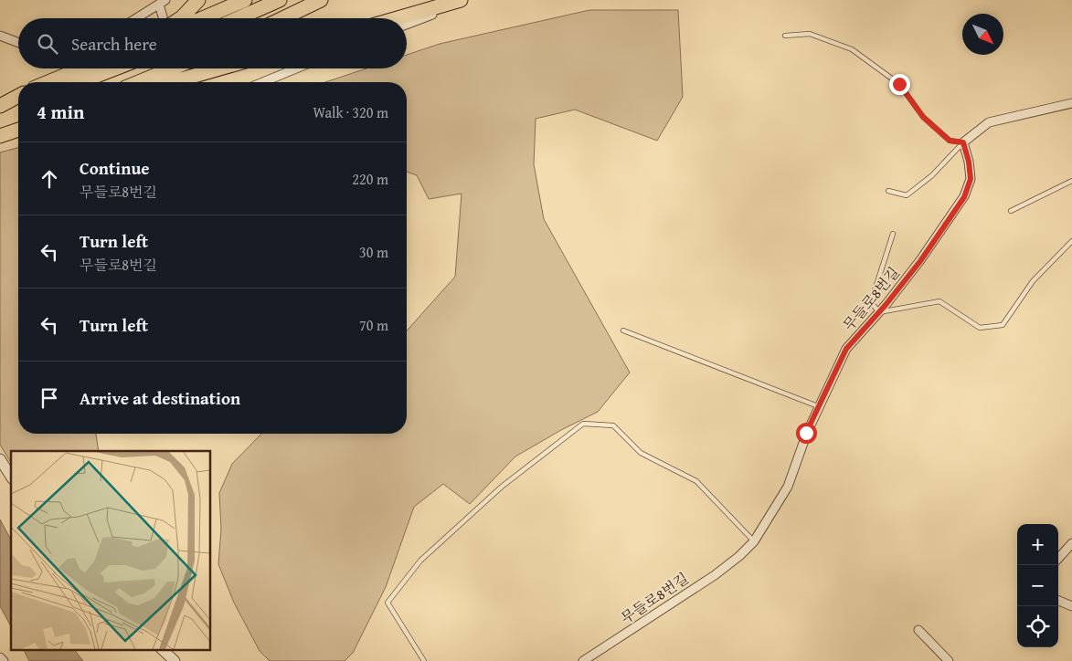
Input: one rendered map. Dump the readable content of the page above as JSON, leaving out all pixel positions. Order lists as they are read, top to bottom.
{
  "streets": {
    "street": ["무들로8번길"]
  },
  "north": "bottom right",
  "page": {
    "search": "Search here",
    "heading": ["4 min", "Walk · 320 m"],
    "list": [
      ["Continue", "무들로8번길", "220 m"],
      ["Turn left", "무들로8번길", "30 m"],
      ["Turn left", "70 m"],
      "Arrive at destination"
    ],
    "map_buttons": ["+", "−"]
  }
}
